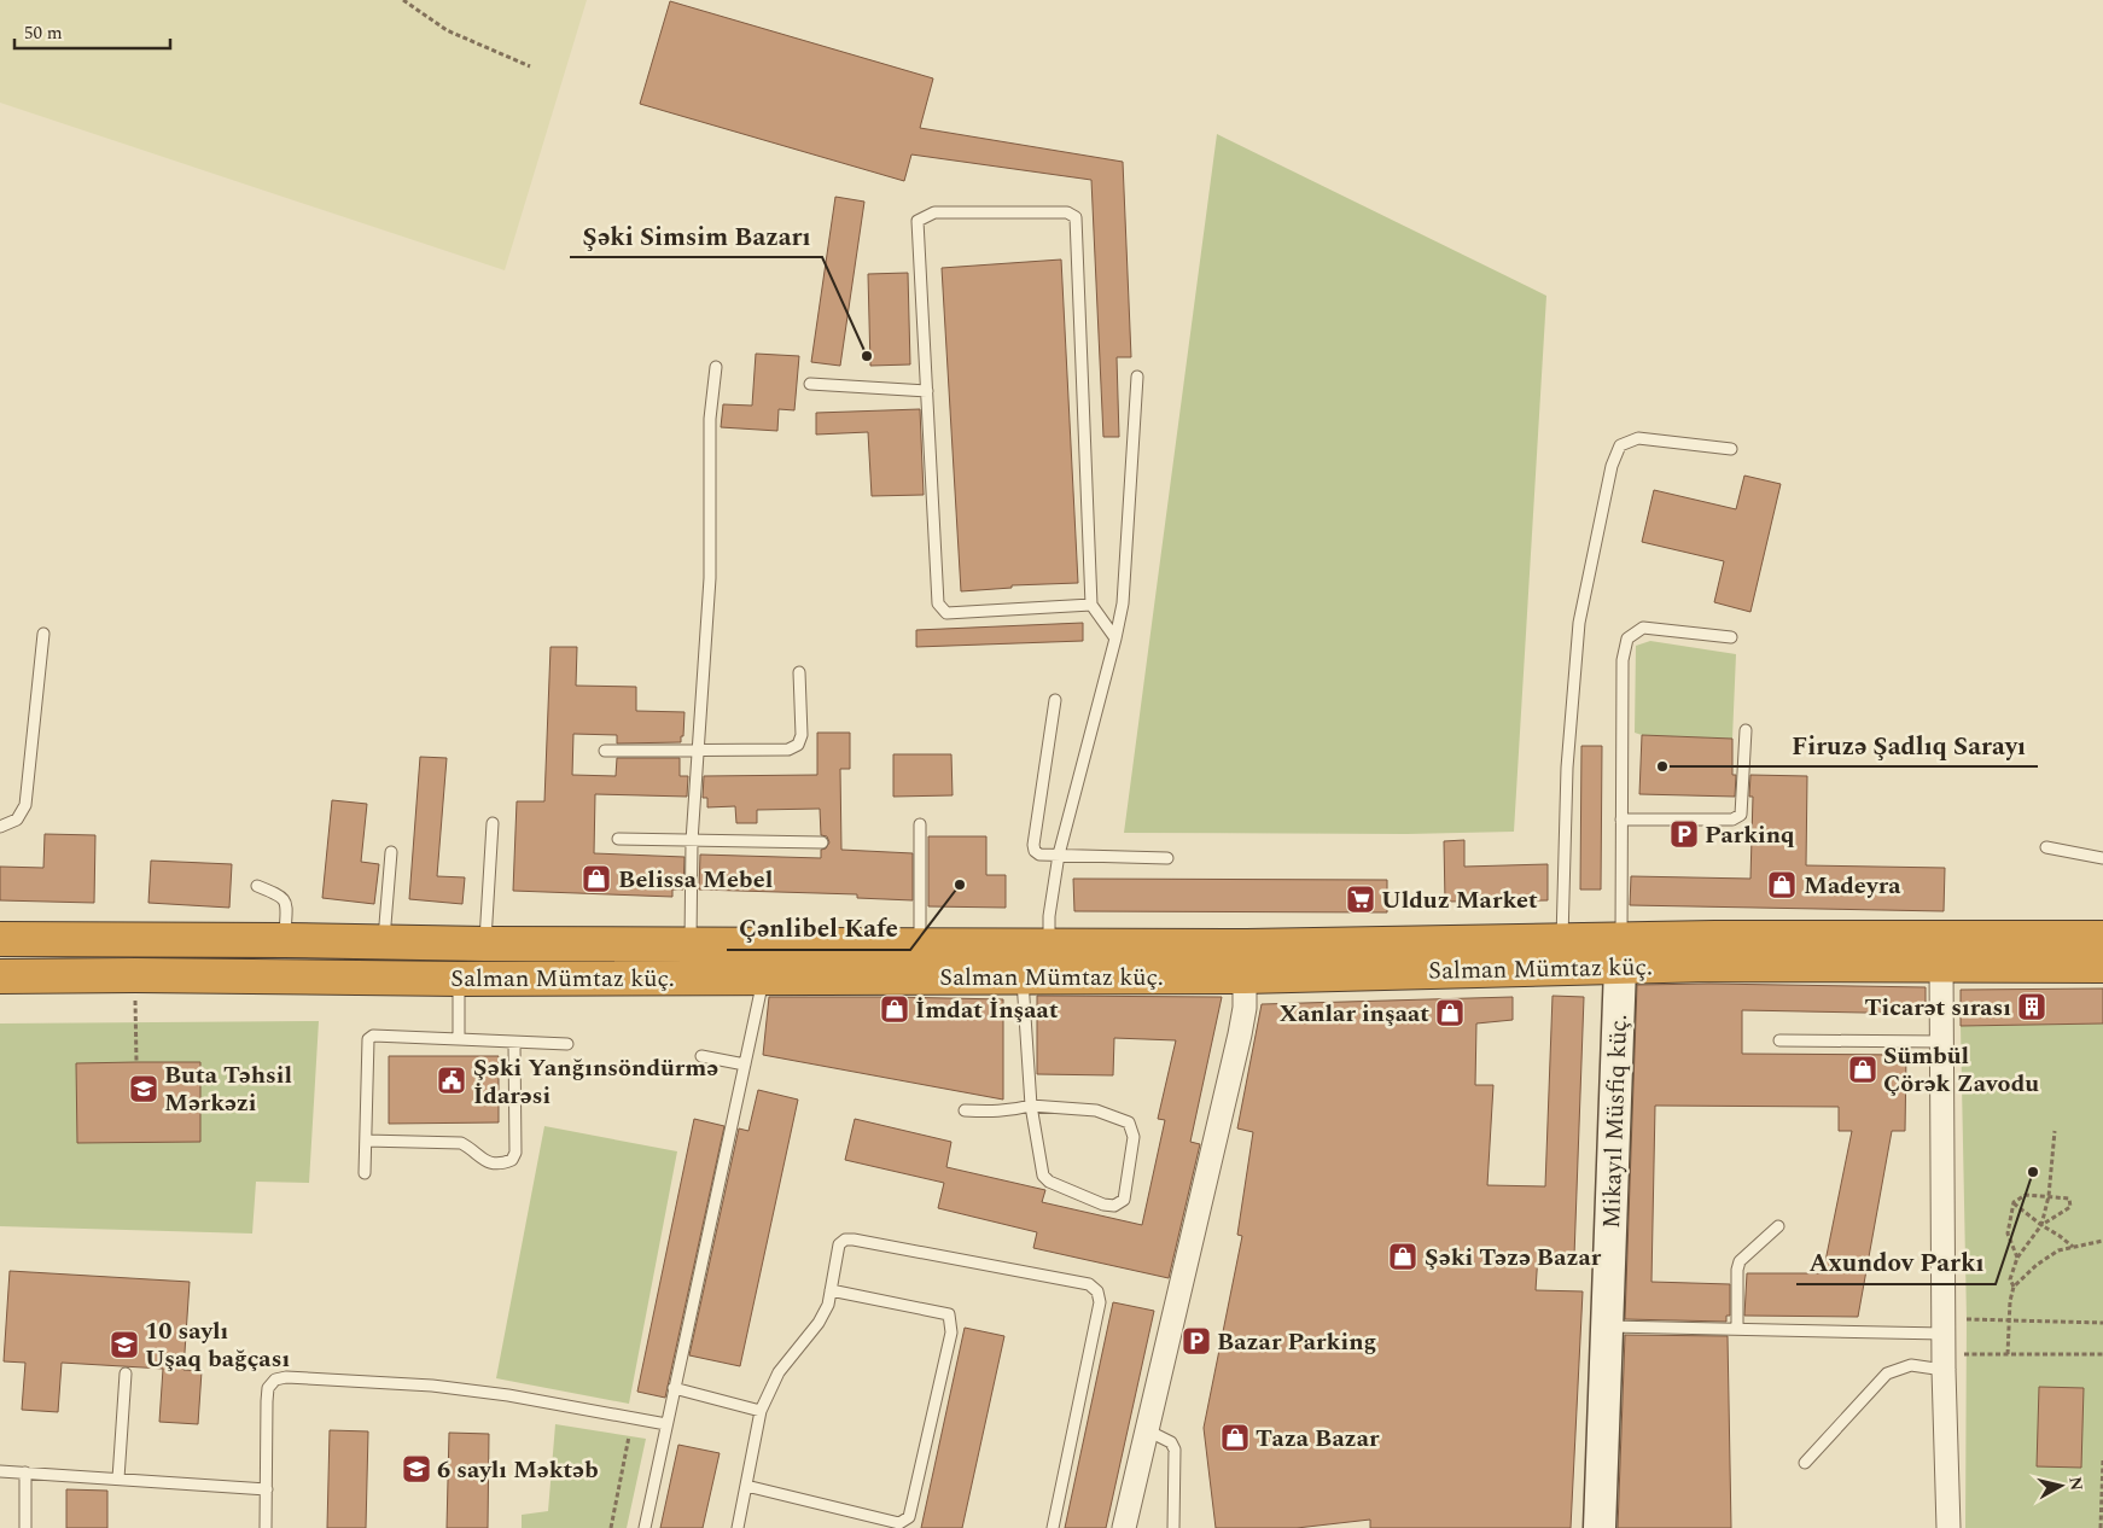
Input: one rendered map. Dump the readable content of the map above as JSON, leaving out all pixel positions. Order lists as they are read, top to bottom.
{
  "streets": {
    "highway": ["Salman Mümtaz küç."],
    "main road": ["Mikayıl Müsfiq küç."]
  },
  "crossings": [
    ["Salman Mümtaz küç.", "Mikayıl Müsfiq küç."]
  ],
  "places": {
    "other": [
      "Şəki Simsim Bazarı",
      "Firuzə Şadlıq Sarayı",
      "Çənlibel Kafe",
      "Axundov Parkı"
    ],
    "parking": ["Parkinq", "Bazar Parking"],
    "shop": [
      "Belissa Mebel",
      "Madeyra",
      "İmdat İnşaat",
      "Xanlar inşaat",
      "Sümbül Çörək Zavodu",
      "Şəki Təzə Bazar",
      "Taza Bazar"
    ],
    "supermarket": ["Ulduz Market"],
    "building": ["Ticarət sırası"],
    "public building": ["Şəki Yanğınsöndürmə İdarəsi"],
    "school or university": ["Buta Təhsil Mərkəzi", "10 saylı Uşaq bağçası", "6 saylı Məktəb"]
  },
  "scale_bar": "50 m",
  "north": "right"
}
